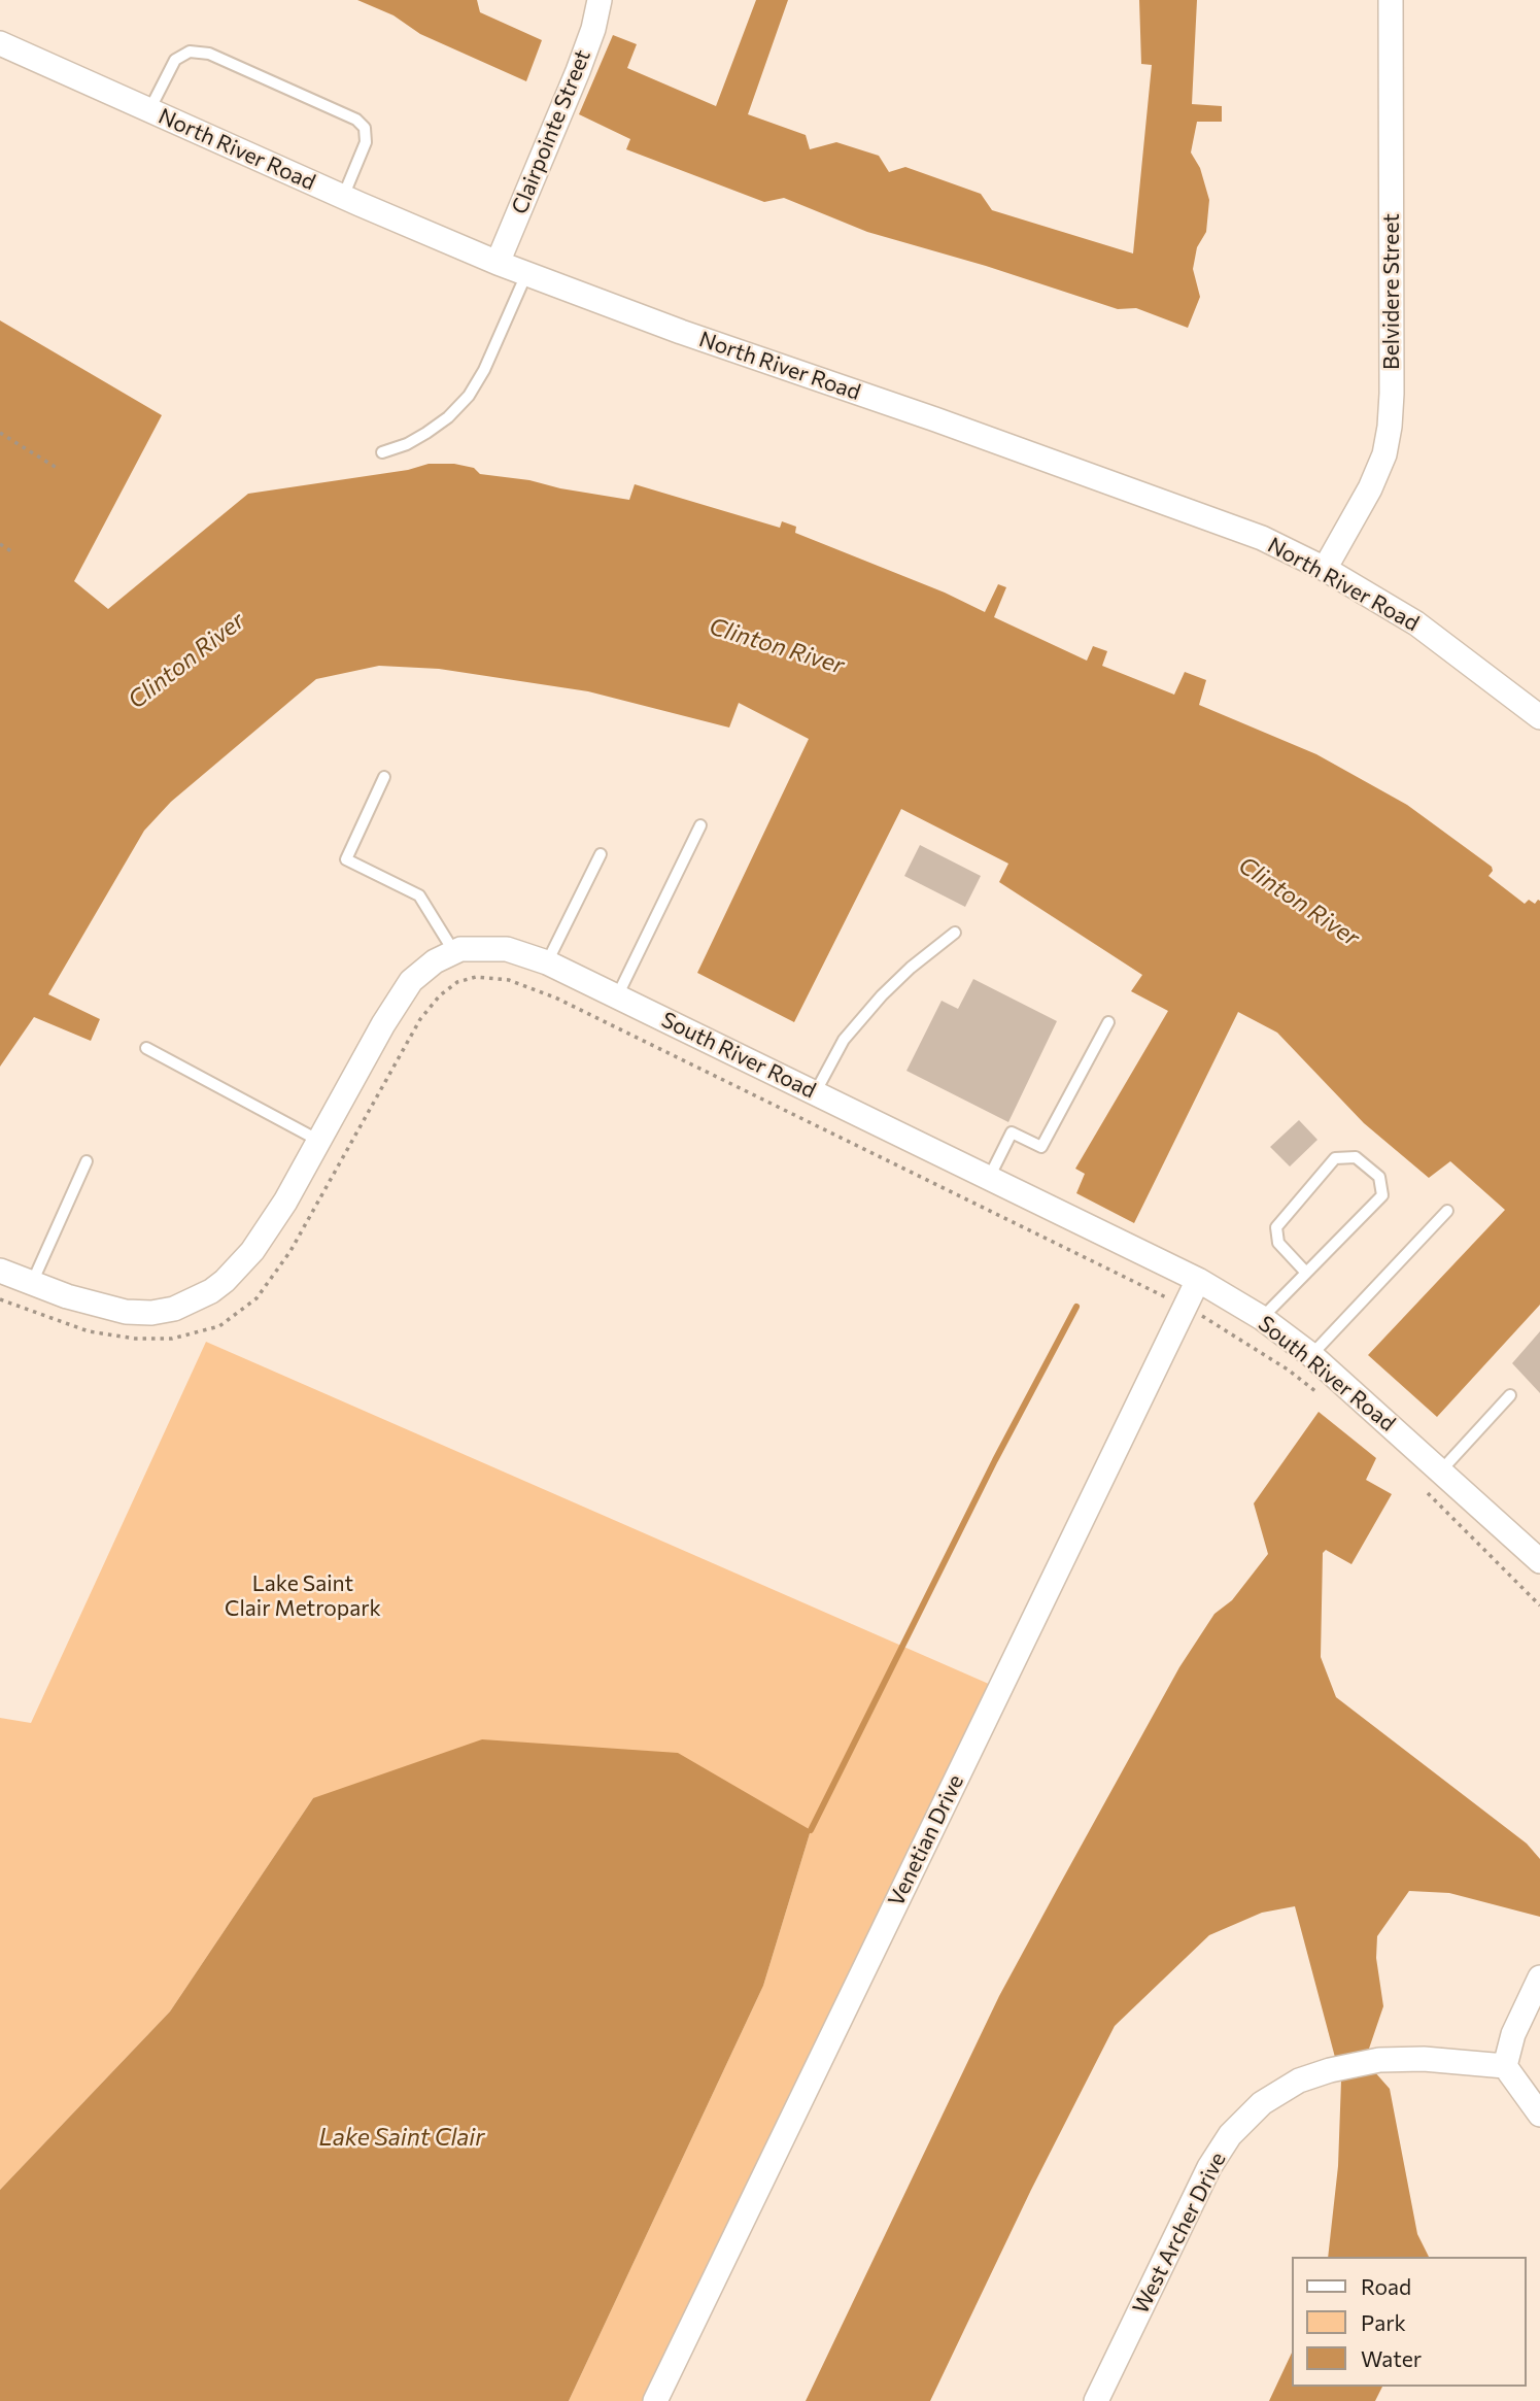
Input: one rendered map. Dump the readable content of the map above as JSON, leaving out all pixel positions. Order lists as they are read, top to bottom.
{
  "streets": {
    "street": [
      "Clairpointe Street",
      "North River Road",
      "Belvidere Street",
      "South River Road",
      "Venetian Drive",
      "West Archer Drive"
    ]
  },
  "crossings": [
    ["Clairpointe Street", "North River Road"],
    ["North River Road", "Belvidere Street"],
    ["South River Road", "Venetian Drive"]
  ],
  "water": ["Clinton River", "Lake Saint Clair"],
  "parks": ["Lake Saint Clair Metropark"],
  "legend": ["Road", "Park", "Water"]
}
